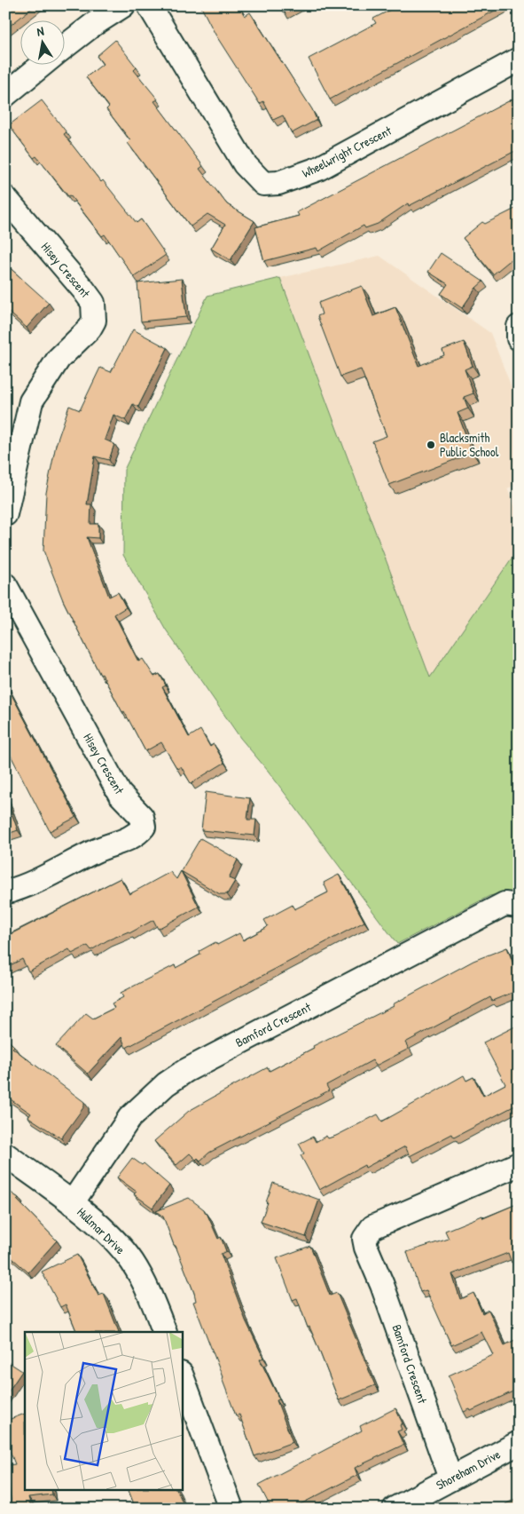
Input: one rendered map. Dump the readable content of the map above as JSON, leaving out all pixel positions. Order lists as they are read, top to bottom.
{
  "streets": {
    "street": [
      "Wheelwright Crescent",
      "Hisey Crescent",
      "Bamford Crescent",
      "Hullmar Drive",
      "Shoreham Drive"
    ]
  },
  "crossings": [
    ["Bamford Crescent", "Hullmar Drive"],
    ["Bamford Crescent", "Shoreham Drive"]
  ],
  "places": ["Blacksmith Public School"],
  "north": "top"
}
